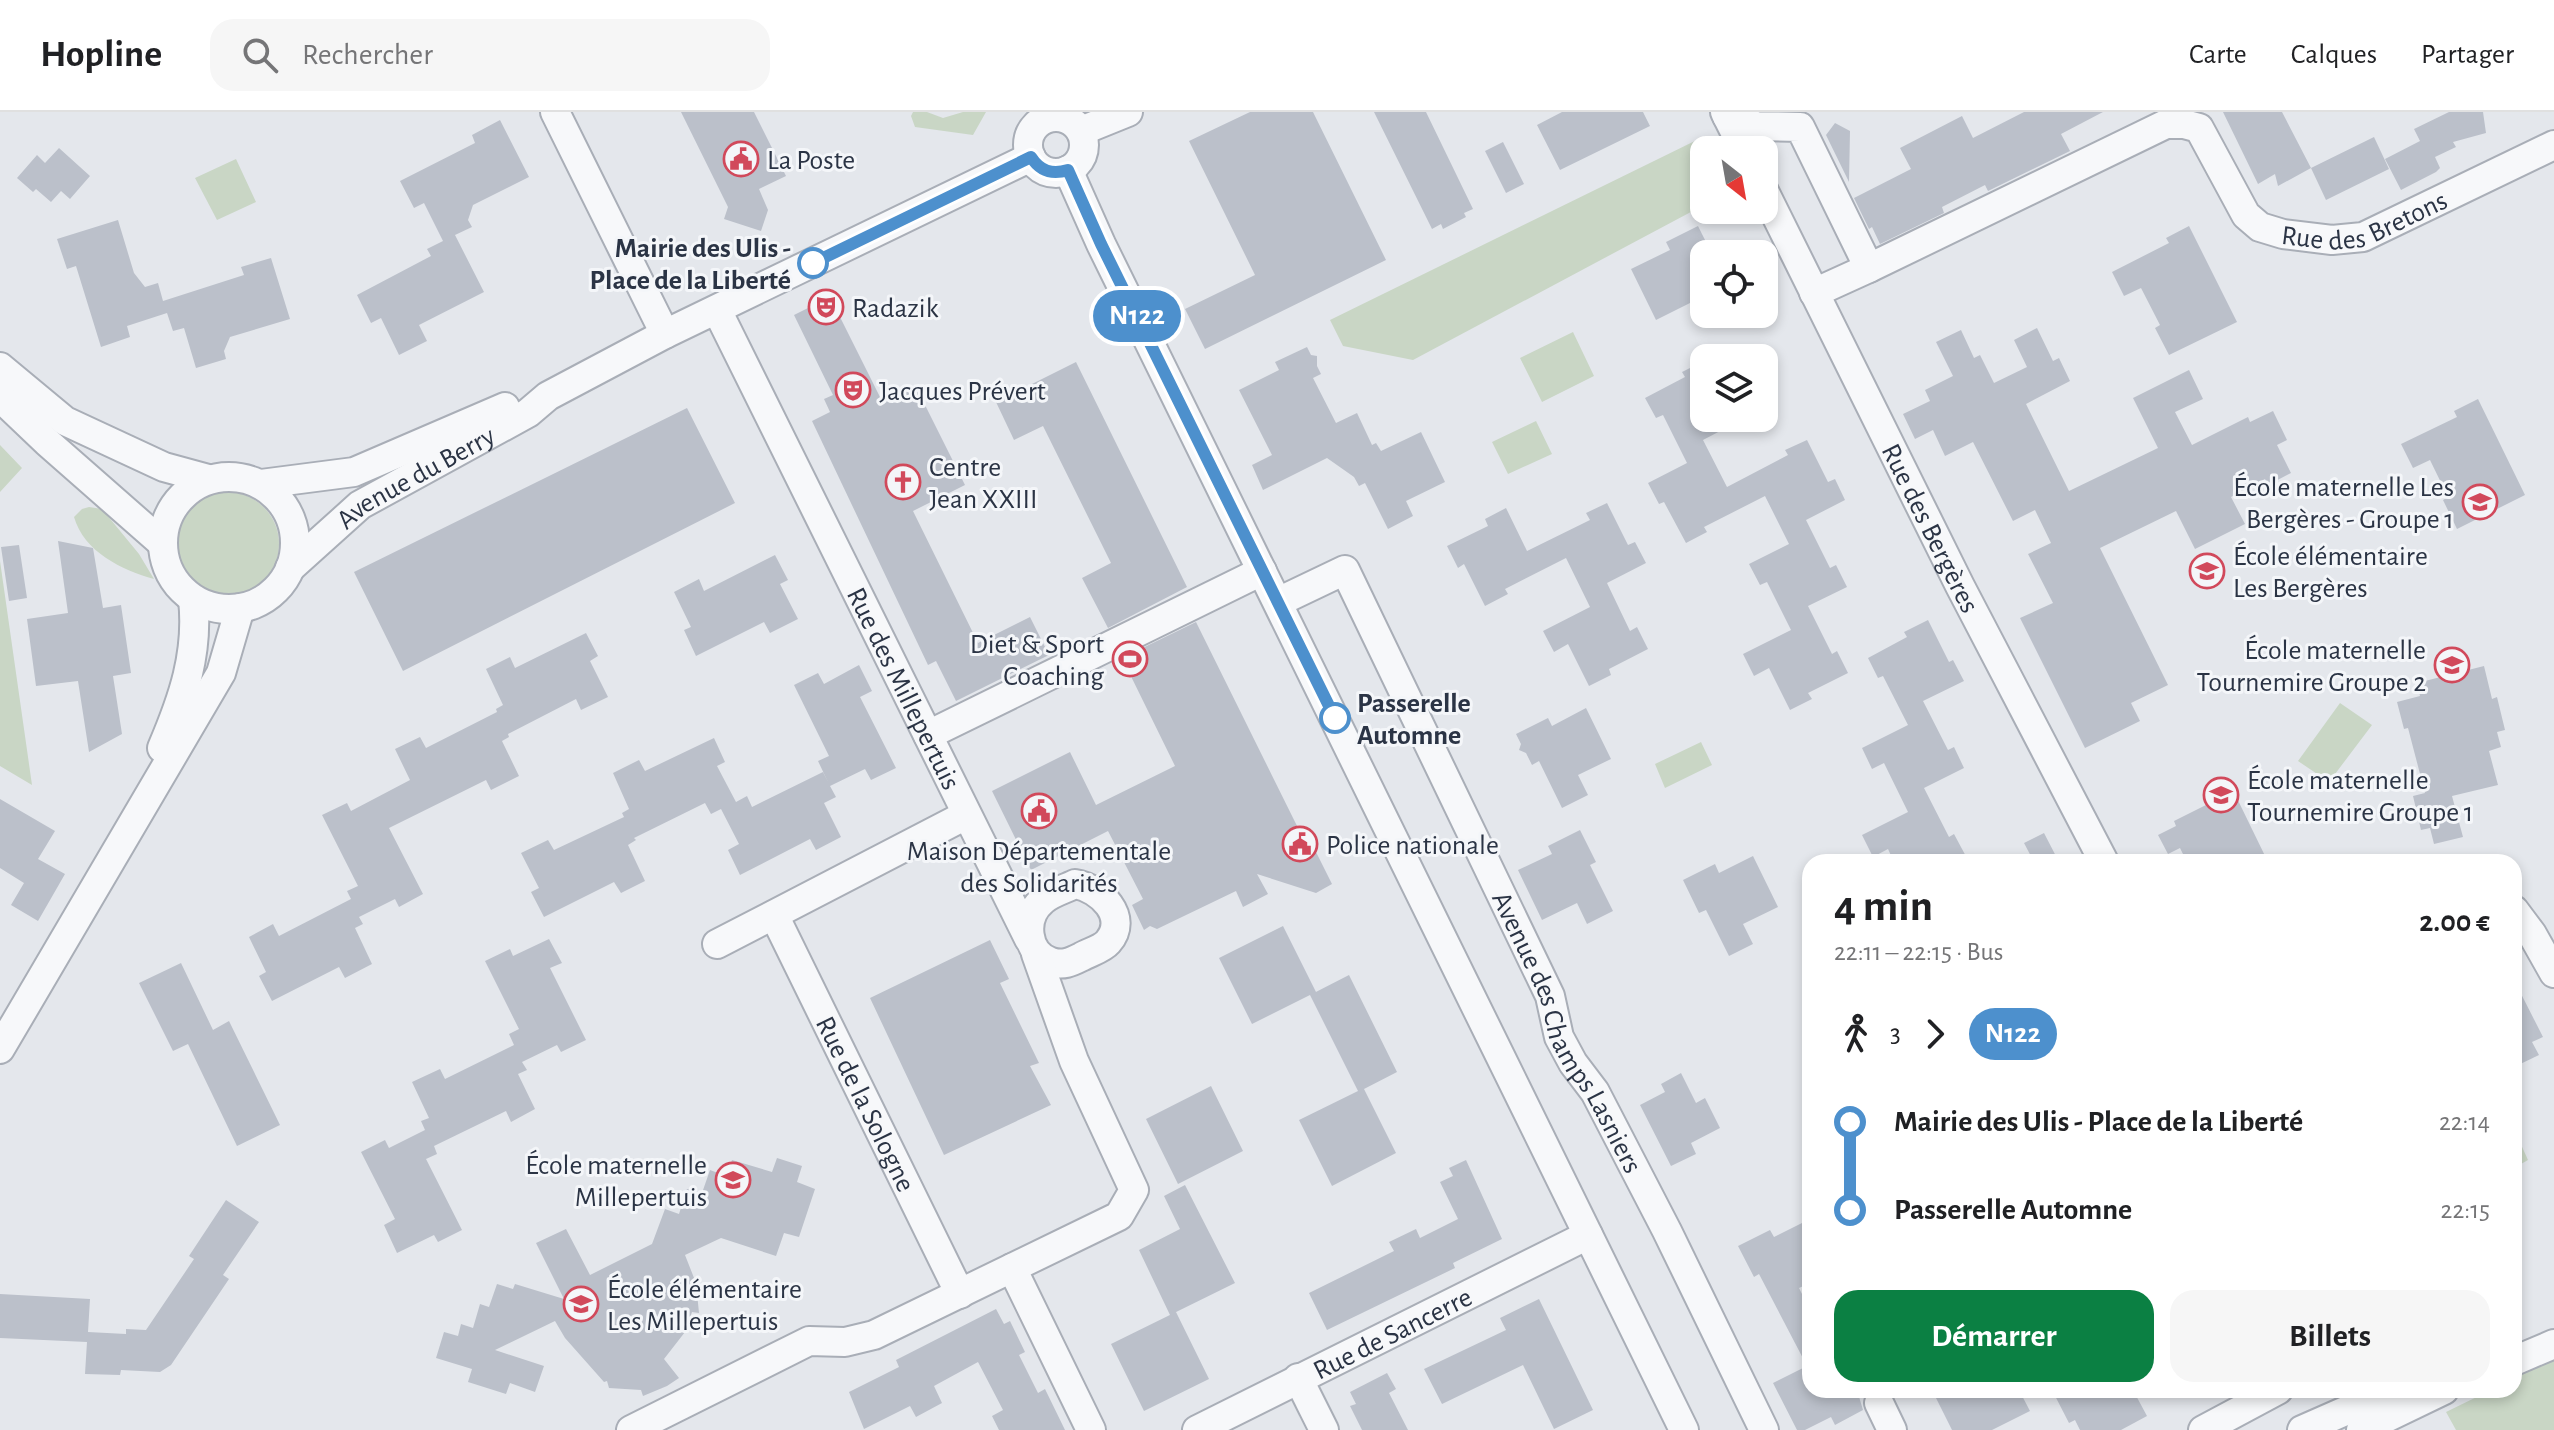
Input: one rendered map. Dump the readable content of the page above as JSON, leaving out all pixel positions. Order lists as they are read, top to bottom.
{
  "streets": {
    "street": [
      "Rue des Bretons",
      "Avenue du Berry",
      "Rue des Bergères",
      "Rue des Millepertuis",
      "Avenue des Champs Lasniers",
      "Rue de la Sologne",
      "Rue de Sancerre"
    ]
  },
  "crossings": [
    ["Avenue du Berry", "Rue des Millepertuis"],
    ["Rue des Millepertuis", "Rue de la Sologne"]
  ],
  "places": {
    "public building": ["La Poste", "Maison Départementale des Solidarités", "Police nationale"],
    "other": ["Mairie des Ulis - Place de la Liberté", "Passerelle Automne"],
    "theatre": ["Radazik", "Jacques Prévert"],
    "church": ["Centre Jean XXIII"],
    "school or university": [
      "École maternelle Les Bergères - Groupe 1",
      "École élémentaire Les Bergères",
      "École maternelle Tournemire Groupe 2",
      "École maternelle Tournemire Groupe 1",
      "École maternelle Millepertuis",
      "École élémentaire Les Millepertuis"
    ],
    "sports": ["Diet & Sport Coaching"]
  },
  "lines": ["bus line N122"],
  "north": "bottom right",
  "page": {
    "header": "Hopline",
    "search": "Rechercher",
    "nav": ["Carte", "Calques", "Partager"],
    "on_map": "N122",
    "heading": ["4 min", "22:11 – 22:15 · Bus", "2.00 €"],
    "legs": ["3", "N122"],
    "list": [
      {
        "name": "Mairie des Ulis - Place de la Liberté",
        "value": "22:14"
      },
      {
        "name": "Passerelle Automne",
        "value": "22:15"
      }
    ],
    "buttons": ["Démarrer", "Billets"]
  }
}
